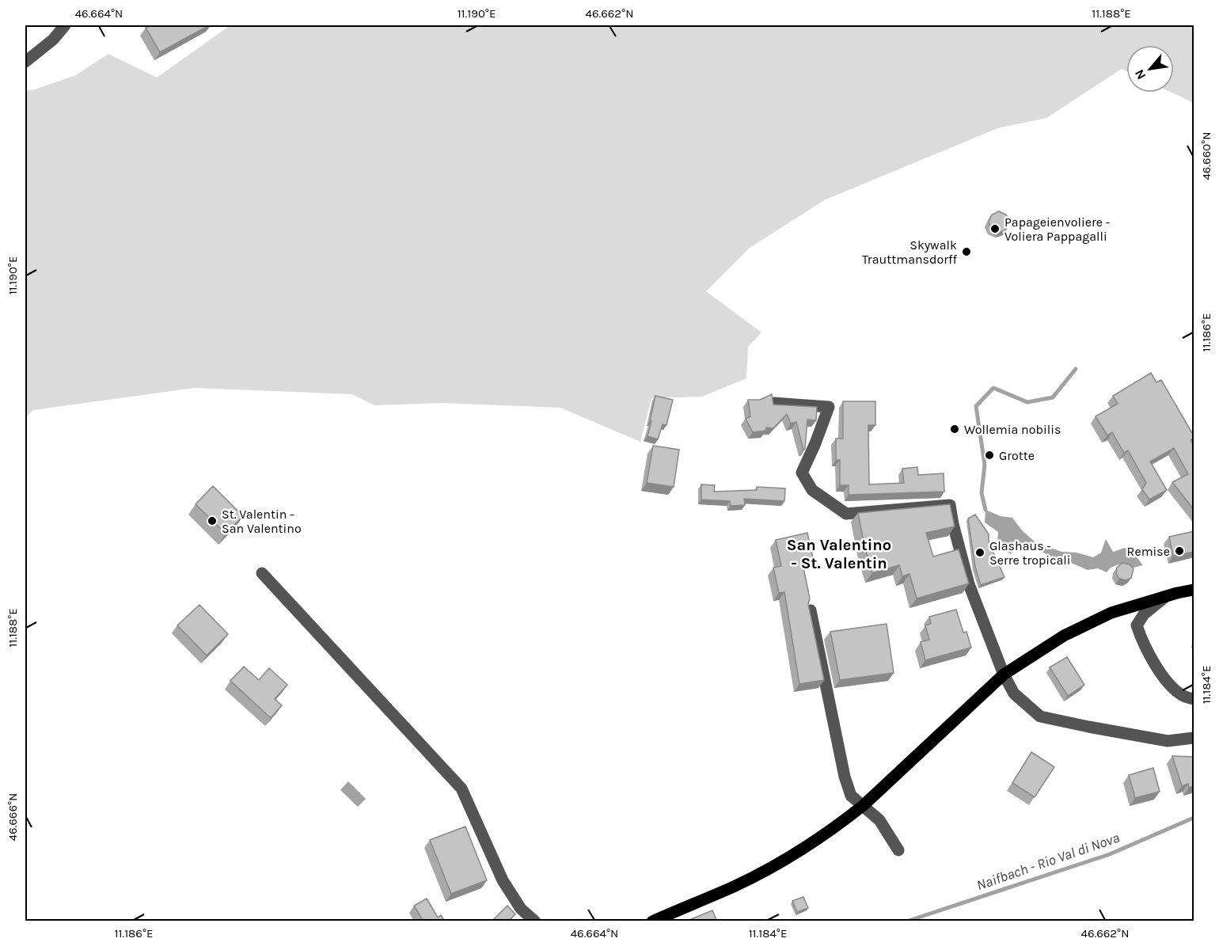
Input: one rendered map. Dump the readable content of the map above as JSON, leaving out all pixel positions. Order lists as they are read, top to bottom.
{
  "districts": ["San Valentino - St. Valentin"],
  "water": ["Naifbach - Rio Val di Nova"],
  "places": [
    "Papageienvoliere - Voliera Pappagalli",
    "Skywalk Trauttmansdorff",
    "Wollemia nobilis",
    "Grotte",
    "St. Valentin - San Valentino",
    "Remise",
    "Glashaus - Serre tropicali"
  ],
  "north": "bottom left",
  "coordinates": [
    "46.664°N",
    "11.190°E",
    "46.662°N",
    "11.188°E",
    "46.660°N",
    "11.186°E",
    "11.184°E",
    "46.666°N"
  ]
}
